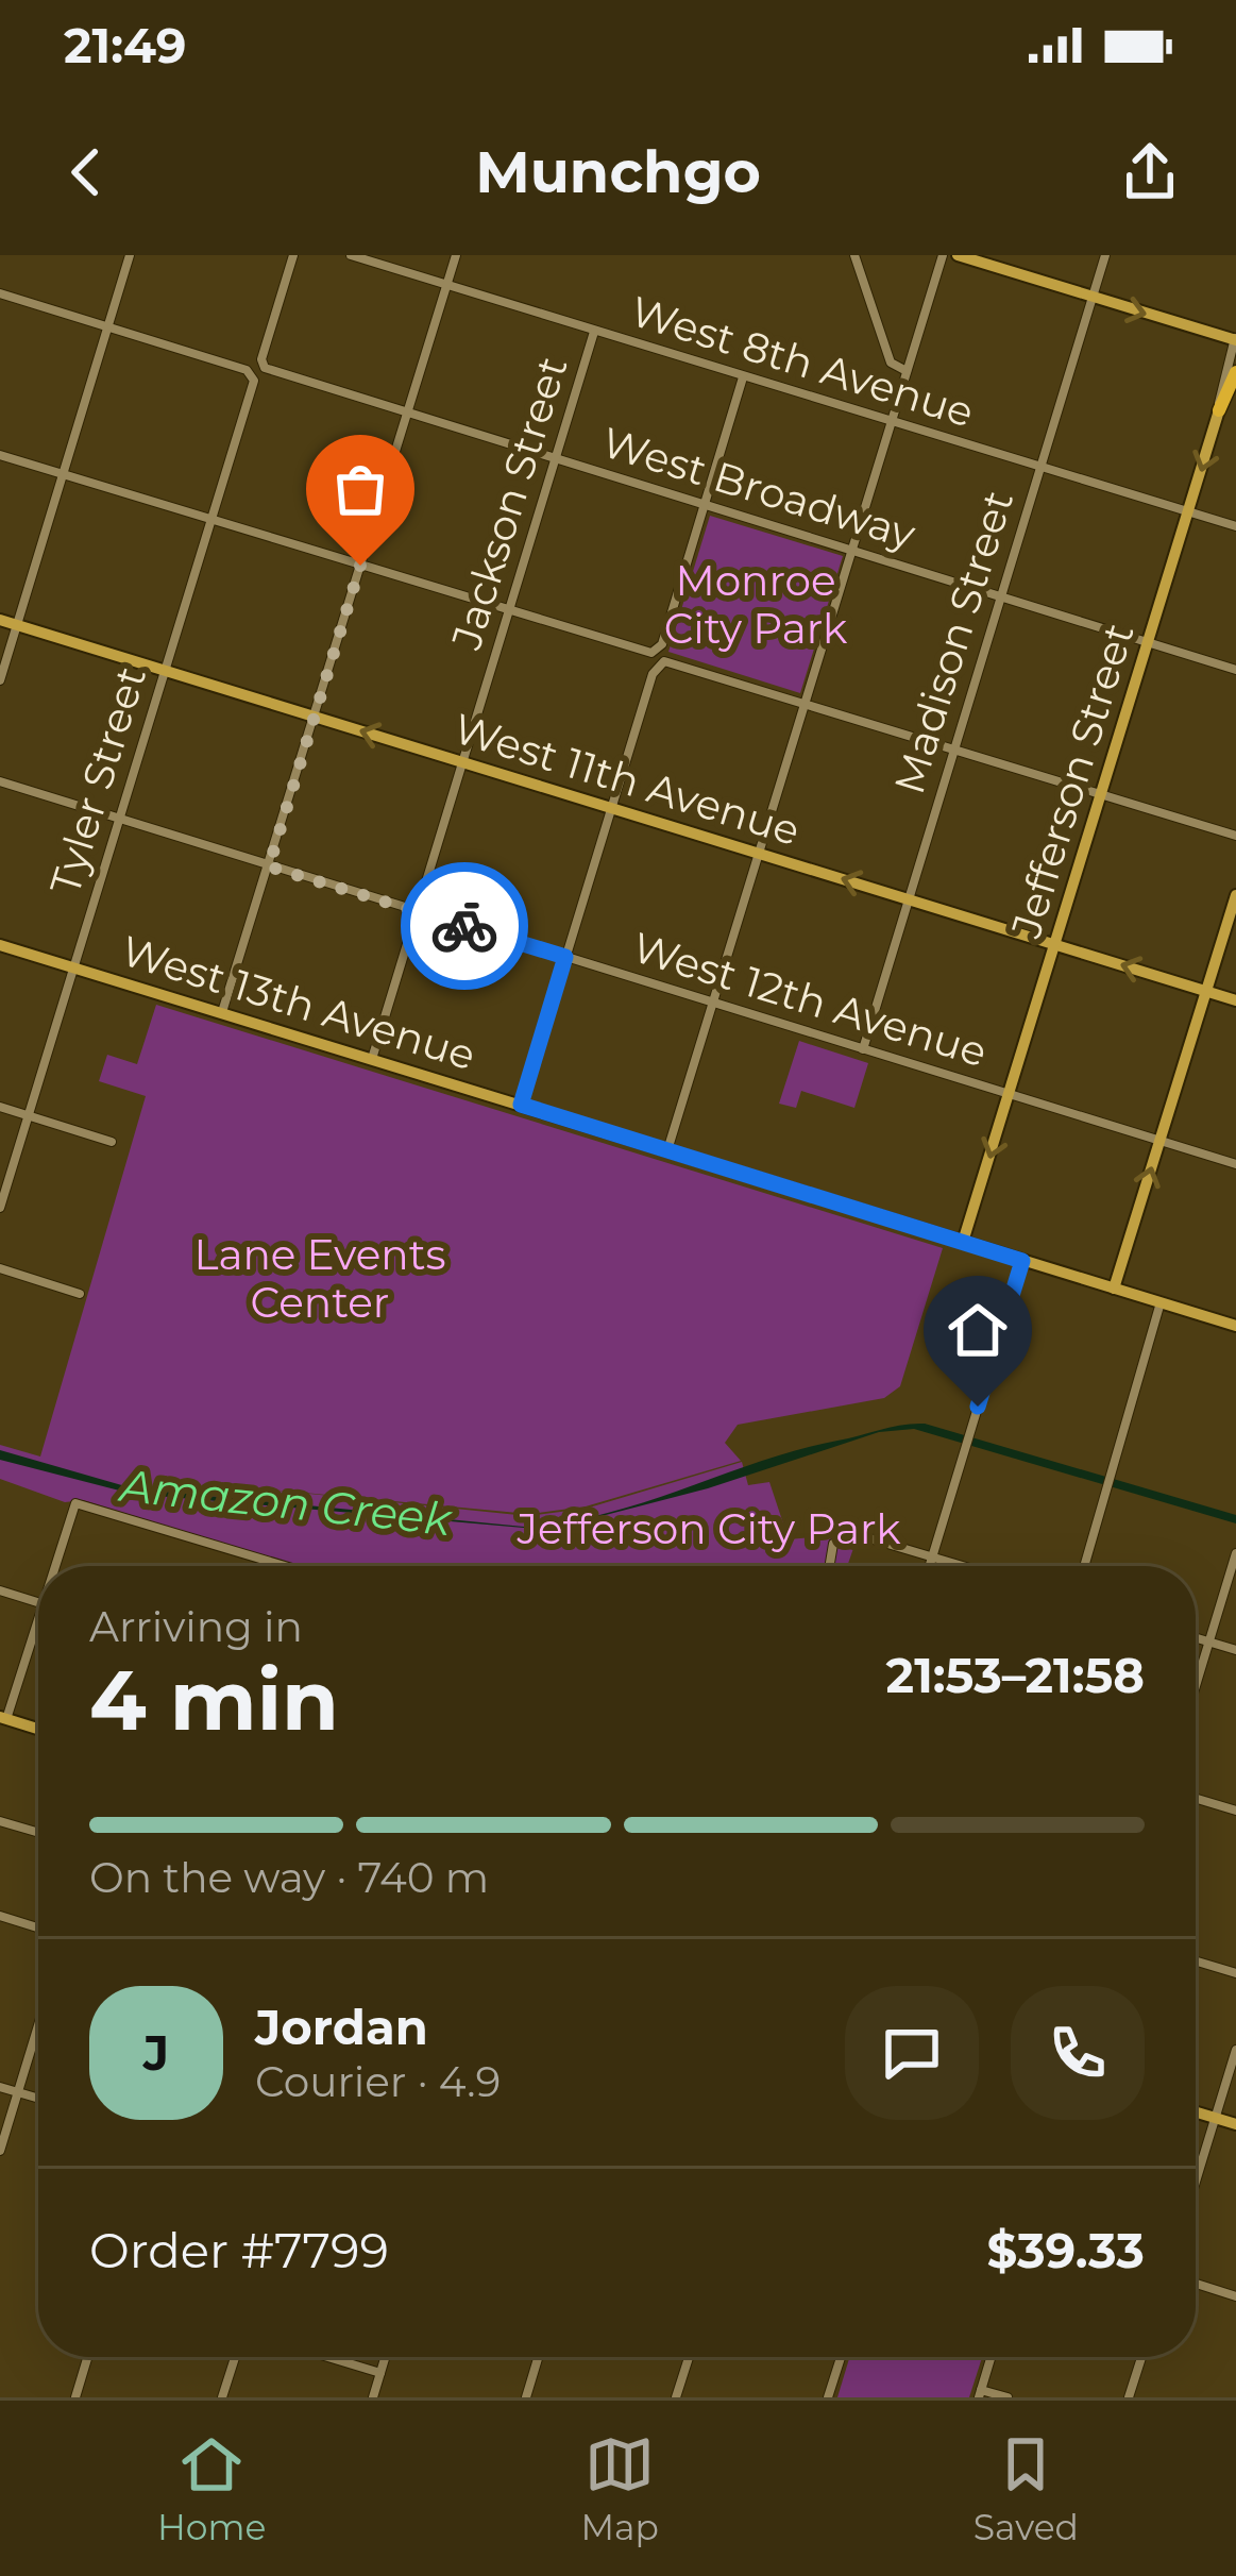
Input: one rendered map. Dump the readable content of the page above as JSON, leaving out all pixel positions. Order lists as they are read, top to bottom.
{
  "streets": {
    "main road": ["West 11th Avenue", "Jefferson Street", "West 13th Avenue"],
    "street": [
      "West 8th Avenue",
      "West Broadway",
      "Jackson Street",
      "Madison Street",
      "Tyler Street",
      "West 12th Avenue"
    ]
  },
  "crossings": [
    ["West 8th Avenue", "Jackson Street"],
    ["West 8th Avenue", "Madison Street"],
    ["West 8th Avenue", "Jefferson Street"],
    ["West Broadway", "Jackson Street"],
    ["West Broadway", "Madison Street"],
    ["West Broadway", "Jefferson Street"],
    ["Jackson Street", "West 11th Avenue"],
    ["Jackson Street", "West 12th Avenue"],
    ["Jackson Street", "West 13th Avenue"],
    ["Madison Street", "West 11th Avenue"],
    ["Madison Street", "West 12th Avenue"],
    ["West 11th Avenue", "Tyler Street"],
    ["West 11th Avenue", "Jefferson Street"],
    ["Tyler Street", "West 12th Avenue"],
    ["Tyler Street", "West 13th Avenue"],
    ["Jefferson Street", "West 12th Avenue"],
    ["Jefferson Street", "West 13th Avenue"]
  ],
  "one_way": ["West 11th Avenue"],
  "water": ["Amazon Creek"],
  "parks": ["Monroe City Park", "Lane Events Center", "Jefferson City Park"],
  "page": {
    "status": "21:49",
    "header": "Munchgo",
    "heading": ["4 min", "Arriving in", "21:53–21:58"],
    "panel": [
      "Jordan",
      "Courier · 4.9",
      "Order #7799",
      "$39.33"
    ],
    "bar": "On the way · 740 m",
    "round": "J",
    "tabs": ["Home", "Map", "Saved"]
  }
}
